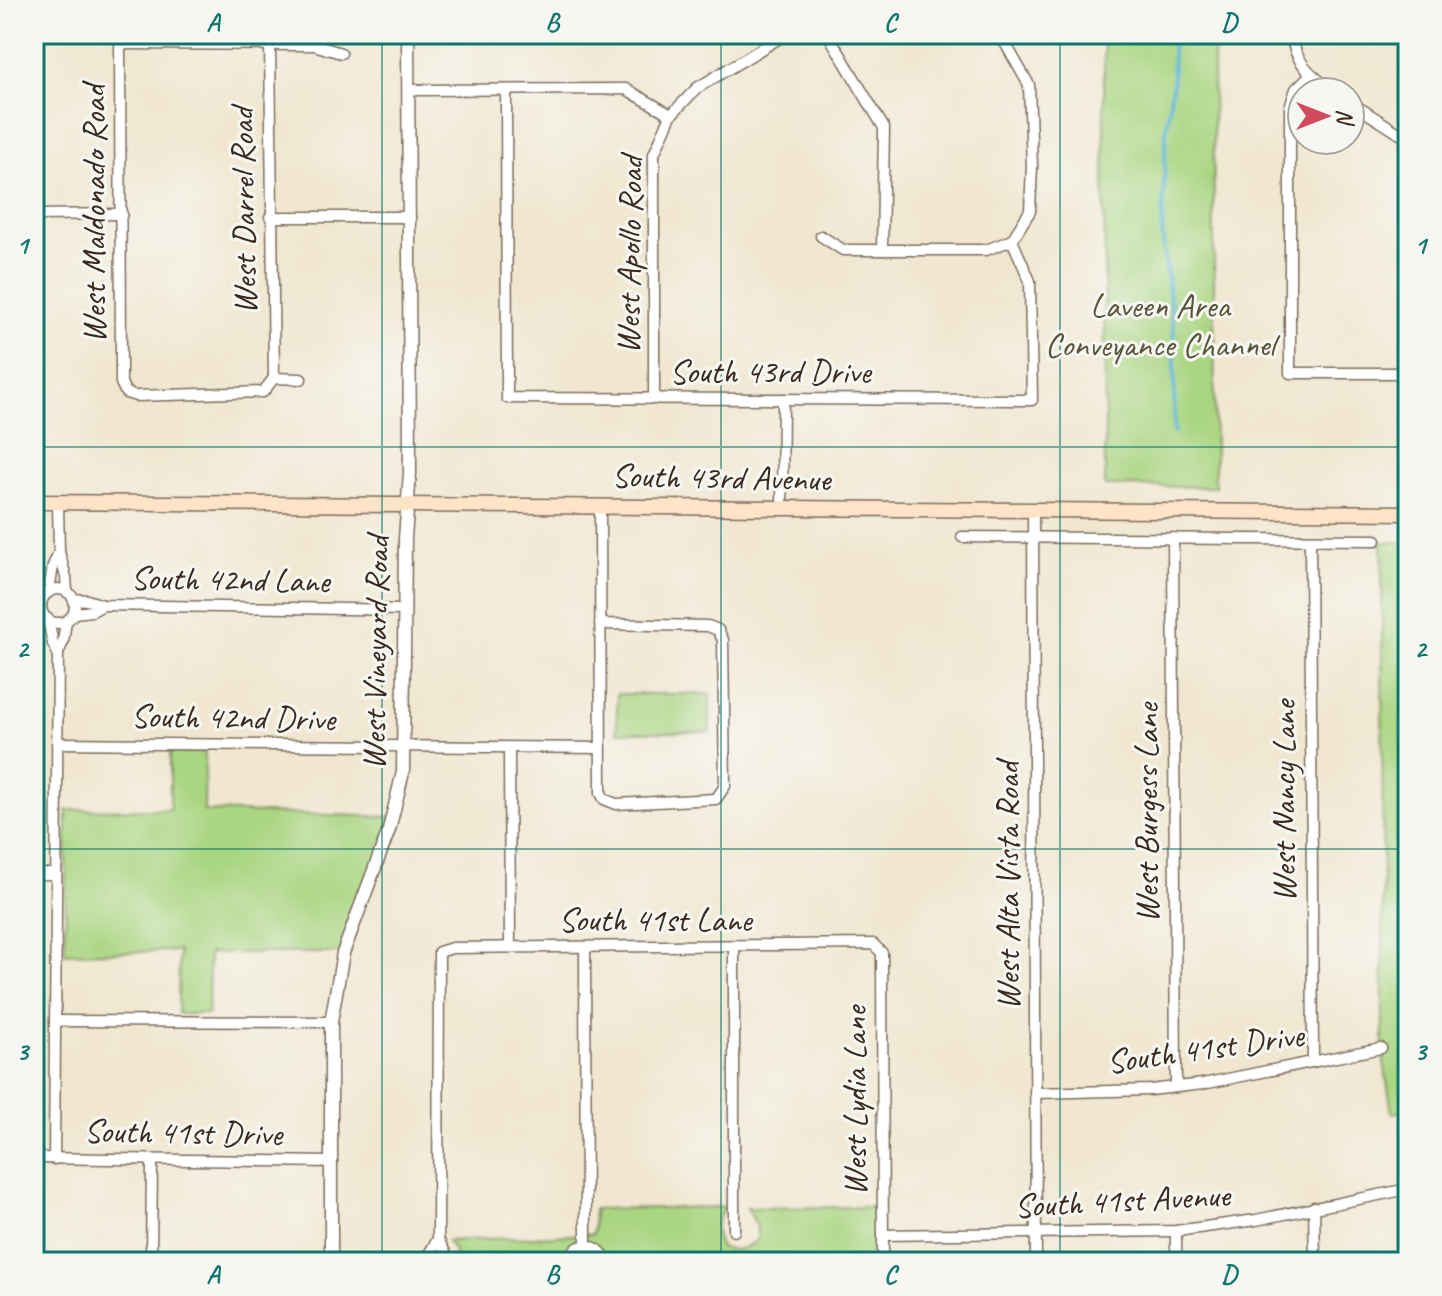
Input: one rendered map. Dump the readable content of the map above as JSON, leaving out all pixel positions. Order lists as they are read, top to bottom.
{
  "streets": {
    "main road": ["South 43rd Avenue"],
    "street": [
      "West Darrel Road",
      "West Maldonado Road",
      "West Apollo Road",
      "South 43rd Drive",
      "South 42nd Lane",
      "West Vineyard Road",
      "South 42nd Drive",
      "West Nancy Lane",
      "West Burgess Lane",
      "West Alta Vista Road",
      "South 41st Lane",
      "South 41st Drive",
      "West Lydia Lane",
      "South 41st Avenue"
    ]
  },
  "crossings": [
    ["West Darrel Road", "West Maldonado Road"],
    ["West Apollo Road", "South 43rd Drive"],
    ["South 43rd Avenue", "West Vineyard Road"],
    ["South 43rd Avenue", "West Alta Vista Road"],
    ["South 42nd Lane", "West Vineyard Road"],
    ["West Vineyard Road", "South 42nd Drive"],
    ["West Vineyard Road", "South 41st Drive"],
    ["West Nancy Lane", "South 41st Drive"],
    ["West Burgess Lane", "South 41st Drive"],
    ["West Alta Vista Road", "South 41st Drive"],
    ["West Alta Vista Road", "South 41st Avenue"],
    ["South 41st Lane", "West Lydia Lane"],
    ["West Lydia Lane", "South 41st Avenue"]
  ],
  "parks": ["Laveen Area Conveyance Channel"],
  "north": "right",
  "grid": {
    "columns": [
      "A",
      "B",
      "C",
      "D"
    ],
    "rows": ["1", "2", "3"]
  }
}
